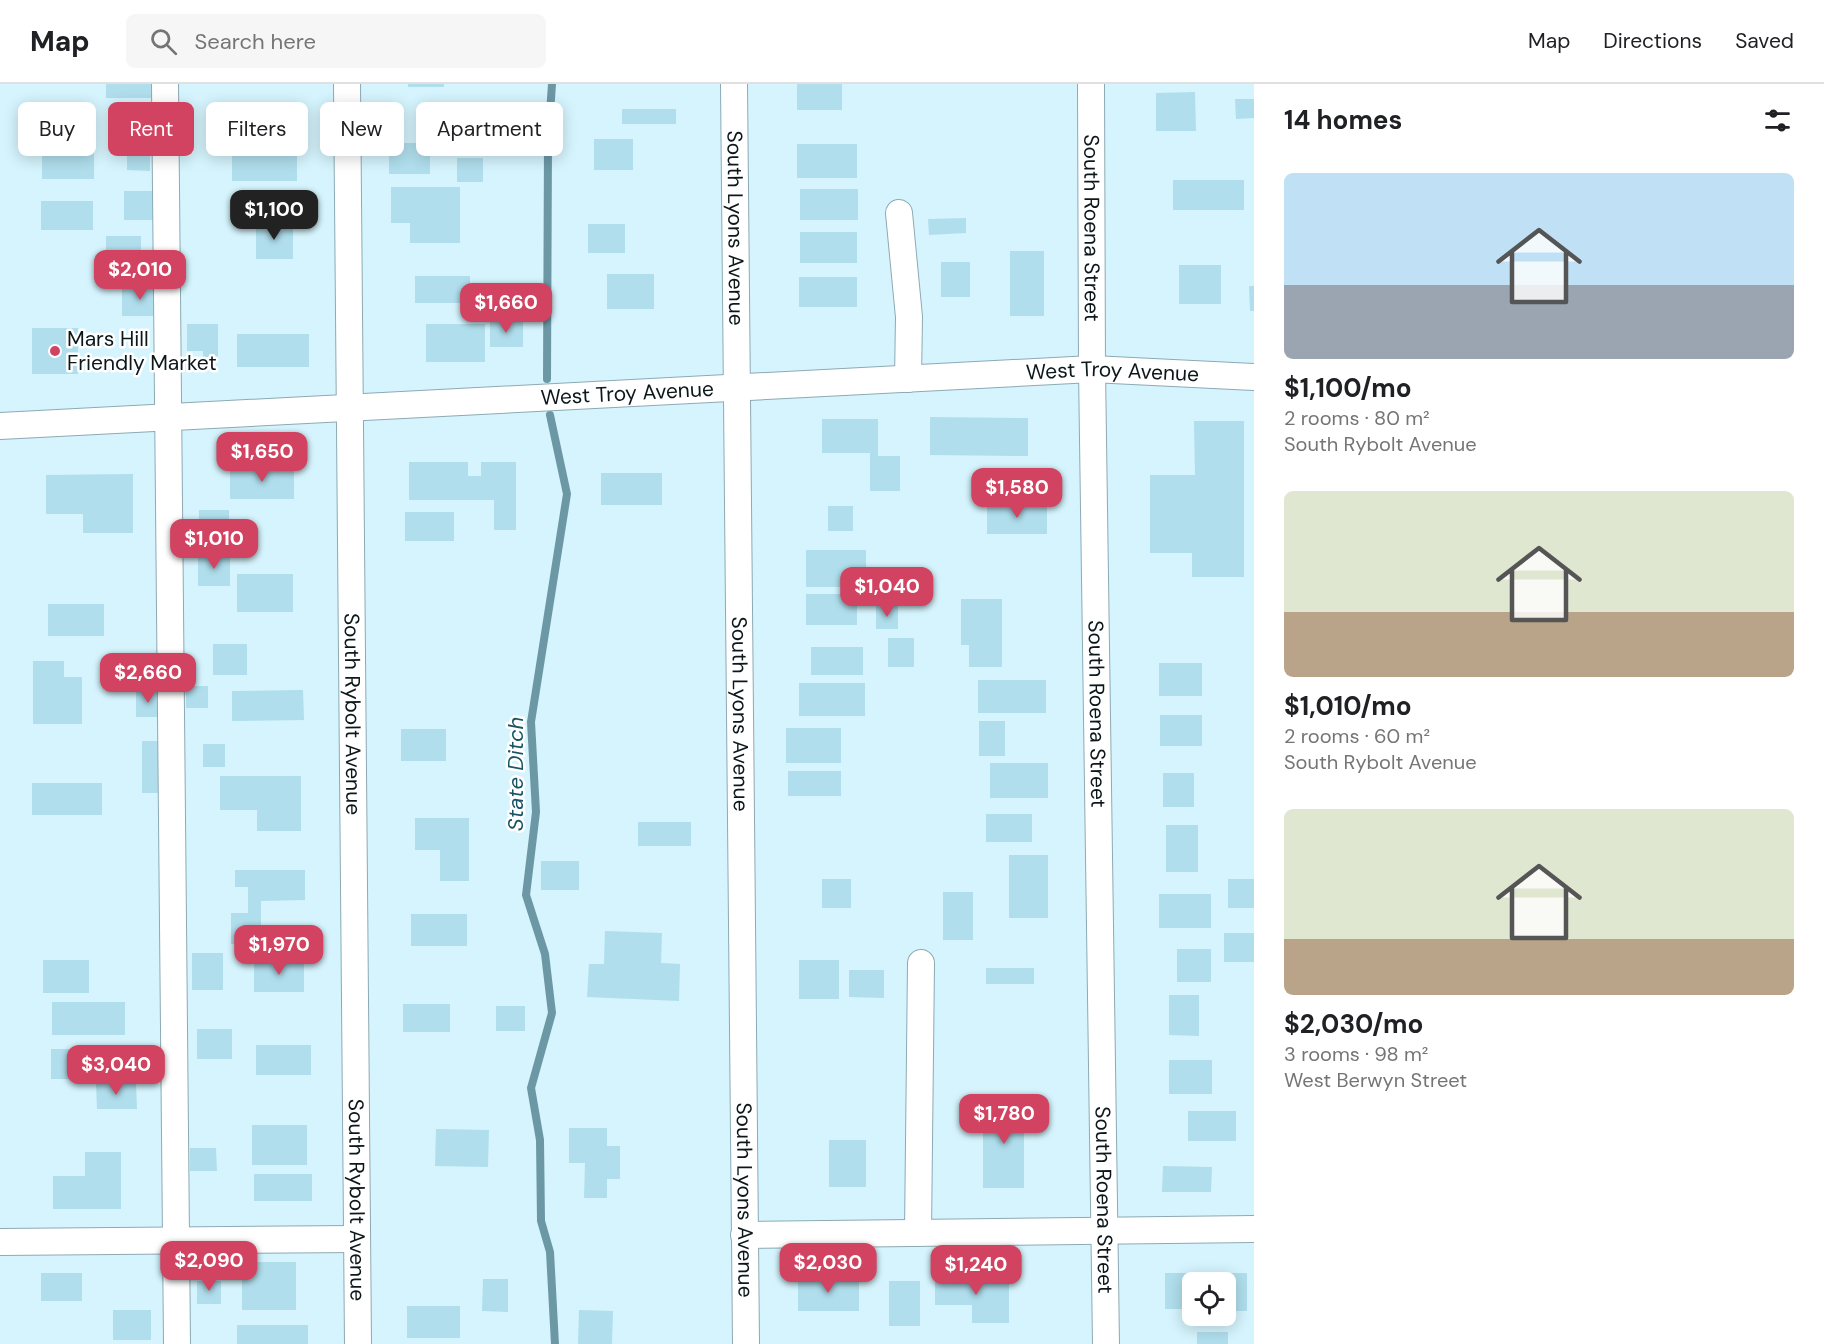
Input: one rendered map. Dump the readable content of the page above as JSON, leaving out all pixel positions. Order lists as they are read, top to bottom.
{
  "streets": {
    "street": [
      "South Lyons Avenue",
      "South Roena Street",
      "West Troy Avenue",
      "South Rybolt Avenue"
    ]
  },
  "crossings": [
    ["South Lyons Avenue", "West Troy Avenue"],
    ["South Roena Street", "West Troy Avenue"],
    ["West Troy Avenue", "South Rybolt Avenue"]
  ],
  "water": ["State Ditch"],
  "places": ["Mars Hill Friendly Market"],
  "page": {
    "header": "Map",
    "search": "Search here",
    "nav": ["Map", "Directions", "Saved"],
    "heading": "14 homes",
    "chip": [
      "Buy",
      "Rent",
      "Filters",
      "New",
      "Apartment"
    ],
    "list": [
      {
        "name": "$1,100/mo",
        "note": "2 rooms · 80 m² · South Rybolt Avenue"
      },
      {
        "name": "$1,010/mo",
        "note": "2 rooms · 60 m² · South Rybolt Avenue"
      },
      {
        "name": "$2,030/mo",
        "note": "3 rooms · 98 m² · West Berwyn Street"
      }
    ],
    "price": [
      "$1,100",
      "$2,010",
      "$1,660",
      "$1,650",
      "$1,580",
      "$1,010",
      "$1,040",
      "$2,660",
      "$1,970",
      "$3,040",
      "$1,780",
      "$2,090",
      "$2,030",
      "$1,240"
    ]
  }
}
